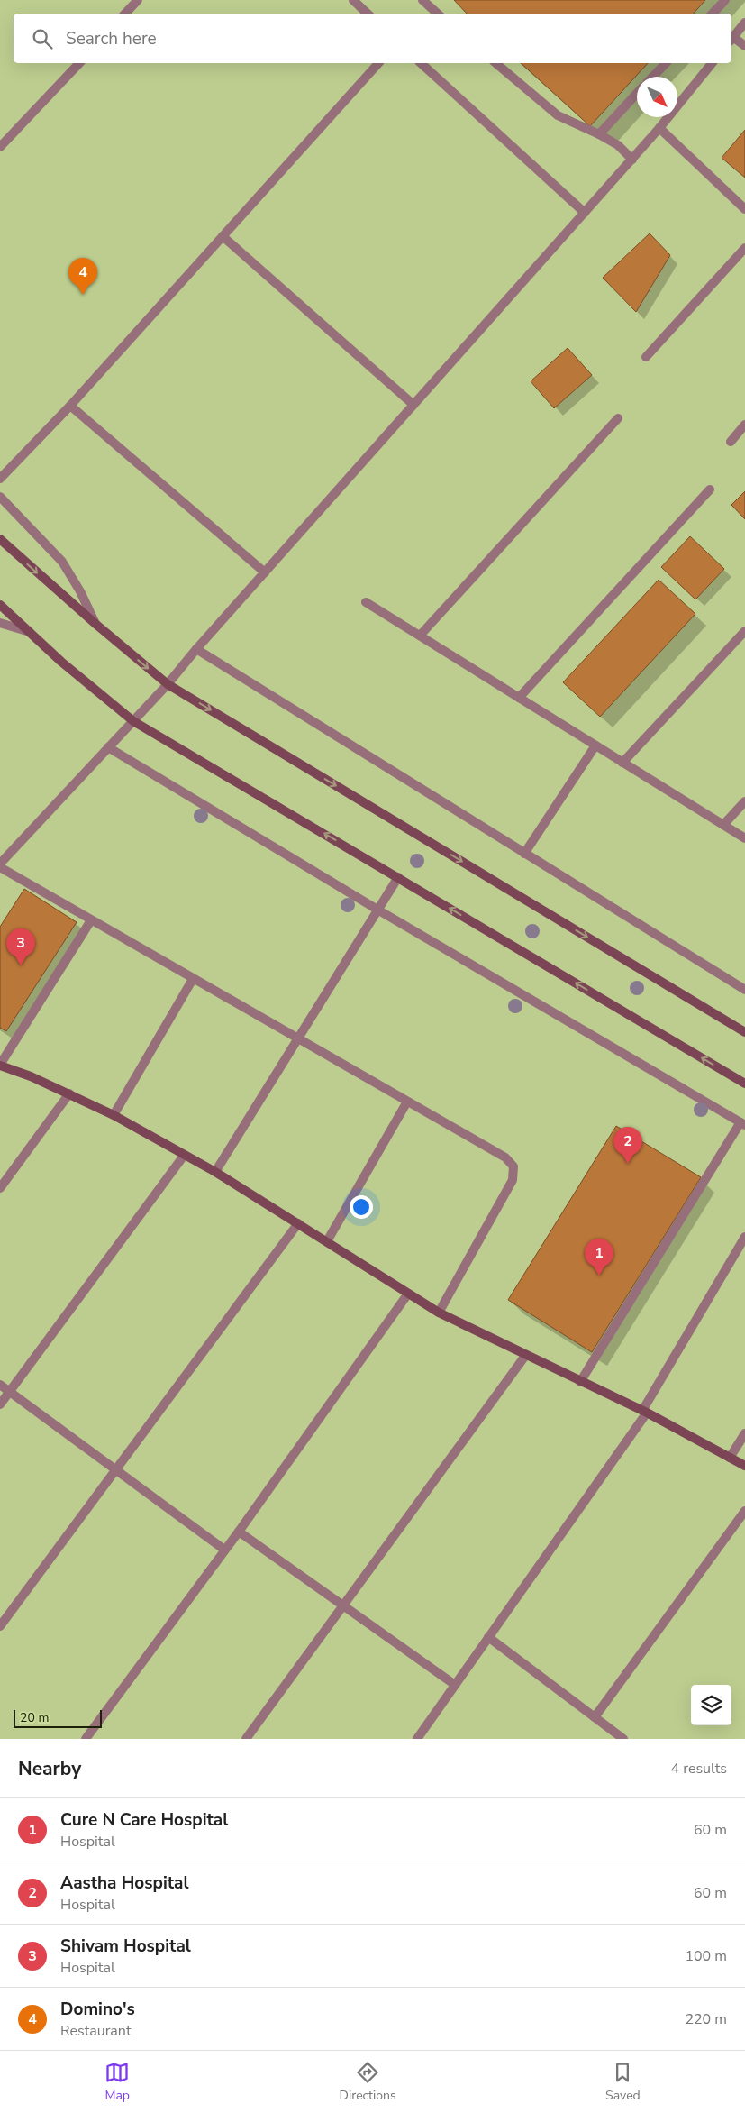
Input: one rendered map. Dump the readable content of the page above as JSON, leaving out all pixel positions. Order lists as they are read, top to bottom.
{
  "scale_bar": "20 m",
  "north": "bottom right",
  "page": {
    "search": "Search here",
    "pins": [
      "4",
      "3",
      "2",
      "1"
    ],
    "scale": "20 m",
    "heading": ["Nearby", "4 results"],
    "list": [
      {
        "mark": "1",
        "name": "Cure N Care Hospital",
        "note": "Hospital",
        "value": "60 m"
      },
      {
        "mark": "2",
        "name": "Aastha Hospital",
        "note": "Hospital",
        "value": "60 m"
      },
      {
        "mark": "3",
        "name": "Shivam Hospital",
        "note": "Hospital",
        "value": "100 m"
      },
      {
        "mark": "4",
        "name": "Domino's",
        "note": "Restaurant",
        "value": "220 m"
      }
    ],
    "nav": ["Map", "Directions", "Saved"]
  }
}
